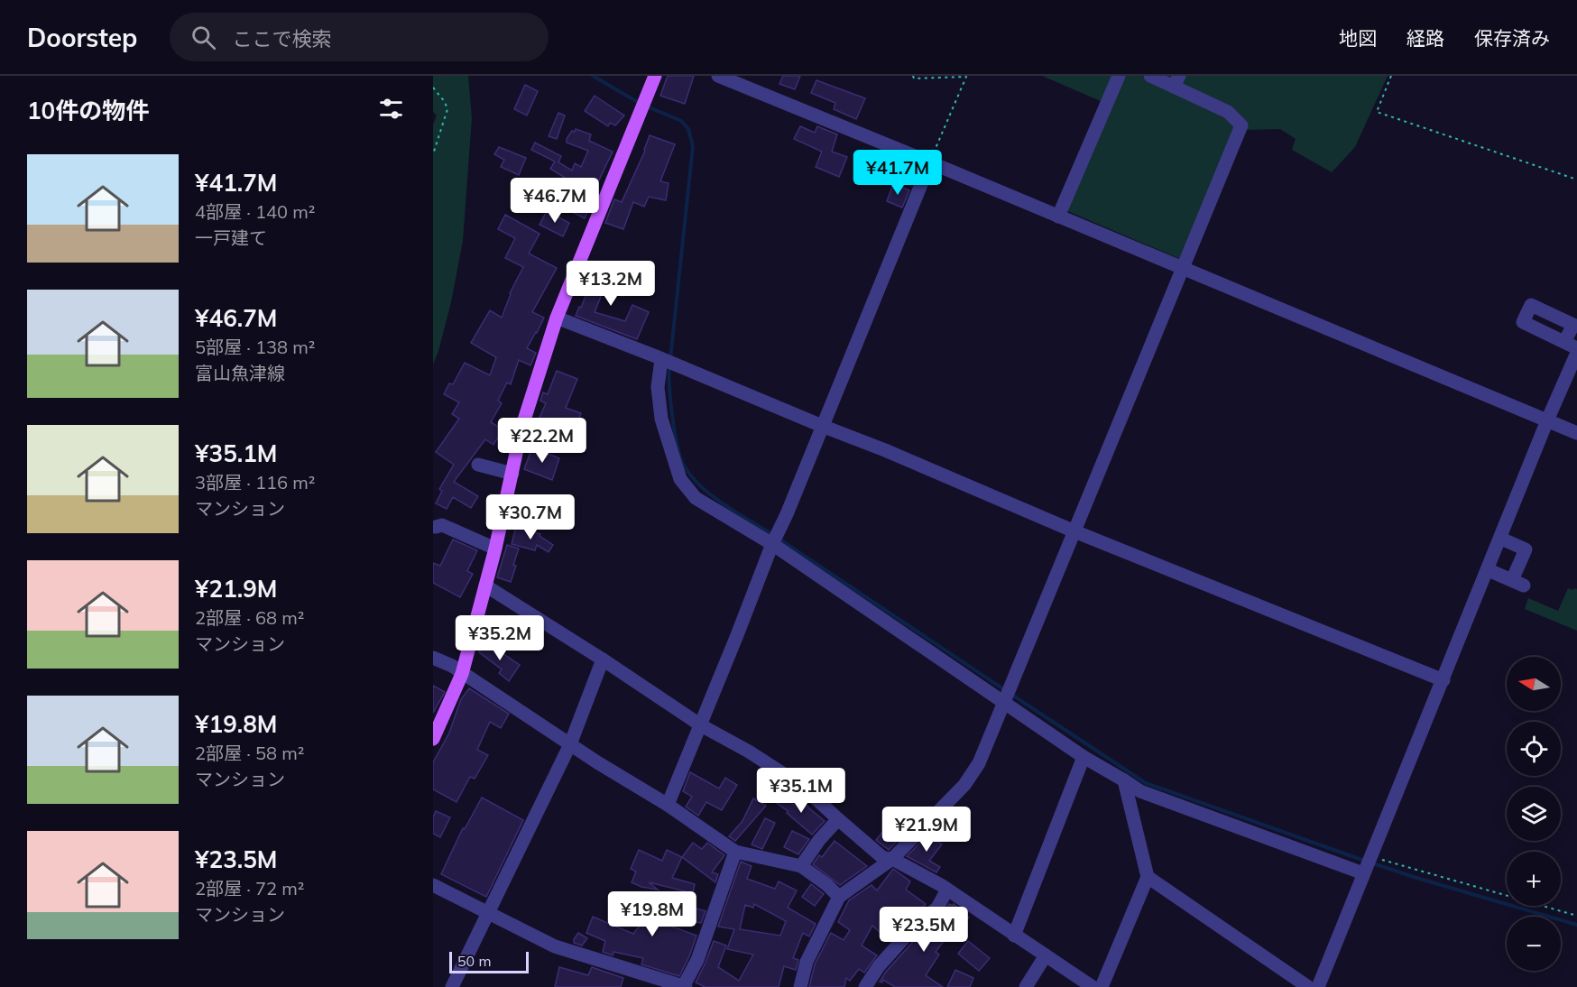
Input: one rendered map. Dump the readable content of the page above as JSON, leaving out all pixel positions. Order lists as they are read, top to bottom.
{
  "scale_bar": "50 m",
  "north": "left",
  "page": {
    "header": "Doorstep",
    "search": "ここで検索",
    "nav": ["地図", "経路", "保存済み"],
    "heading": "10件の物件",
    "list": [
      {
        "name": "¥41.7M",
        "note": "4部屋 · 140 m² · 一戸建て"
      },
      {
        "name": "¥46.7M",
        "note": "5部屋 · 138 m² · 富山魚津線"
      },
      {
        "name": "¥35.1M",
        "note": "3部屋 · 116 m² · マンション"
      },
      {
        "name": "¥21.9M",
        "note": "2部屋 · 68 m² · マンション"
      },
      {
        "name": "¥19.8M",
        "note": "2部屋 · 58 m² · マンション"
      },
      {
        "name": "¥23.5M",
        "note": "2部屋 · 72 m² · マンション"
      }
    ],
    "price": [
      "¥41.7M",
      "¥46.7M",
      "¥13.2M",
      "¥22.2M",
      "¥30.7M",
      "¥35.2M",
      "¥35.1M",
      "¥21.9M",
      "¥19.8M",
      "¥23.5M"
    ],
    "map_buttons": ["+", "−"],
    "scale": "50 m"
  }
}
